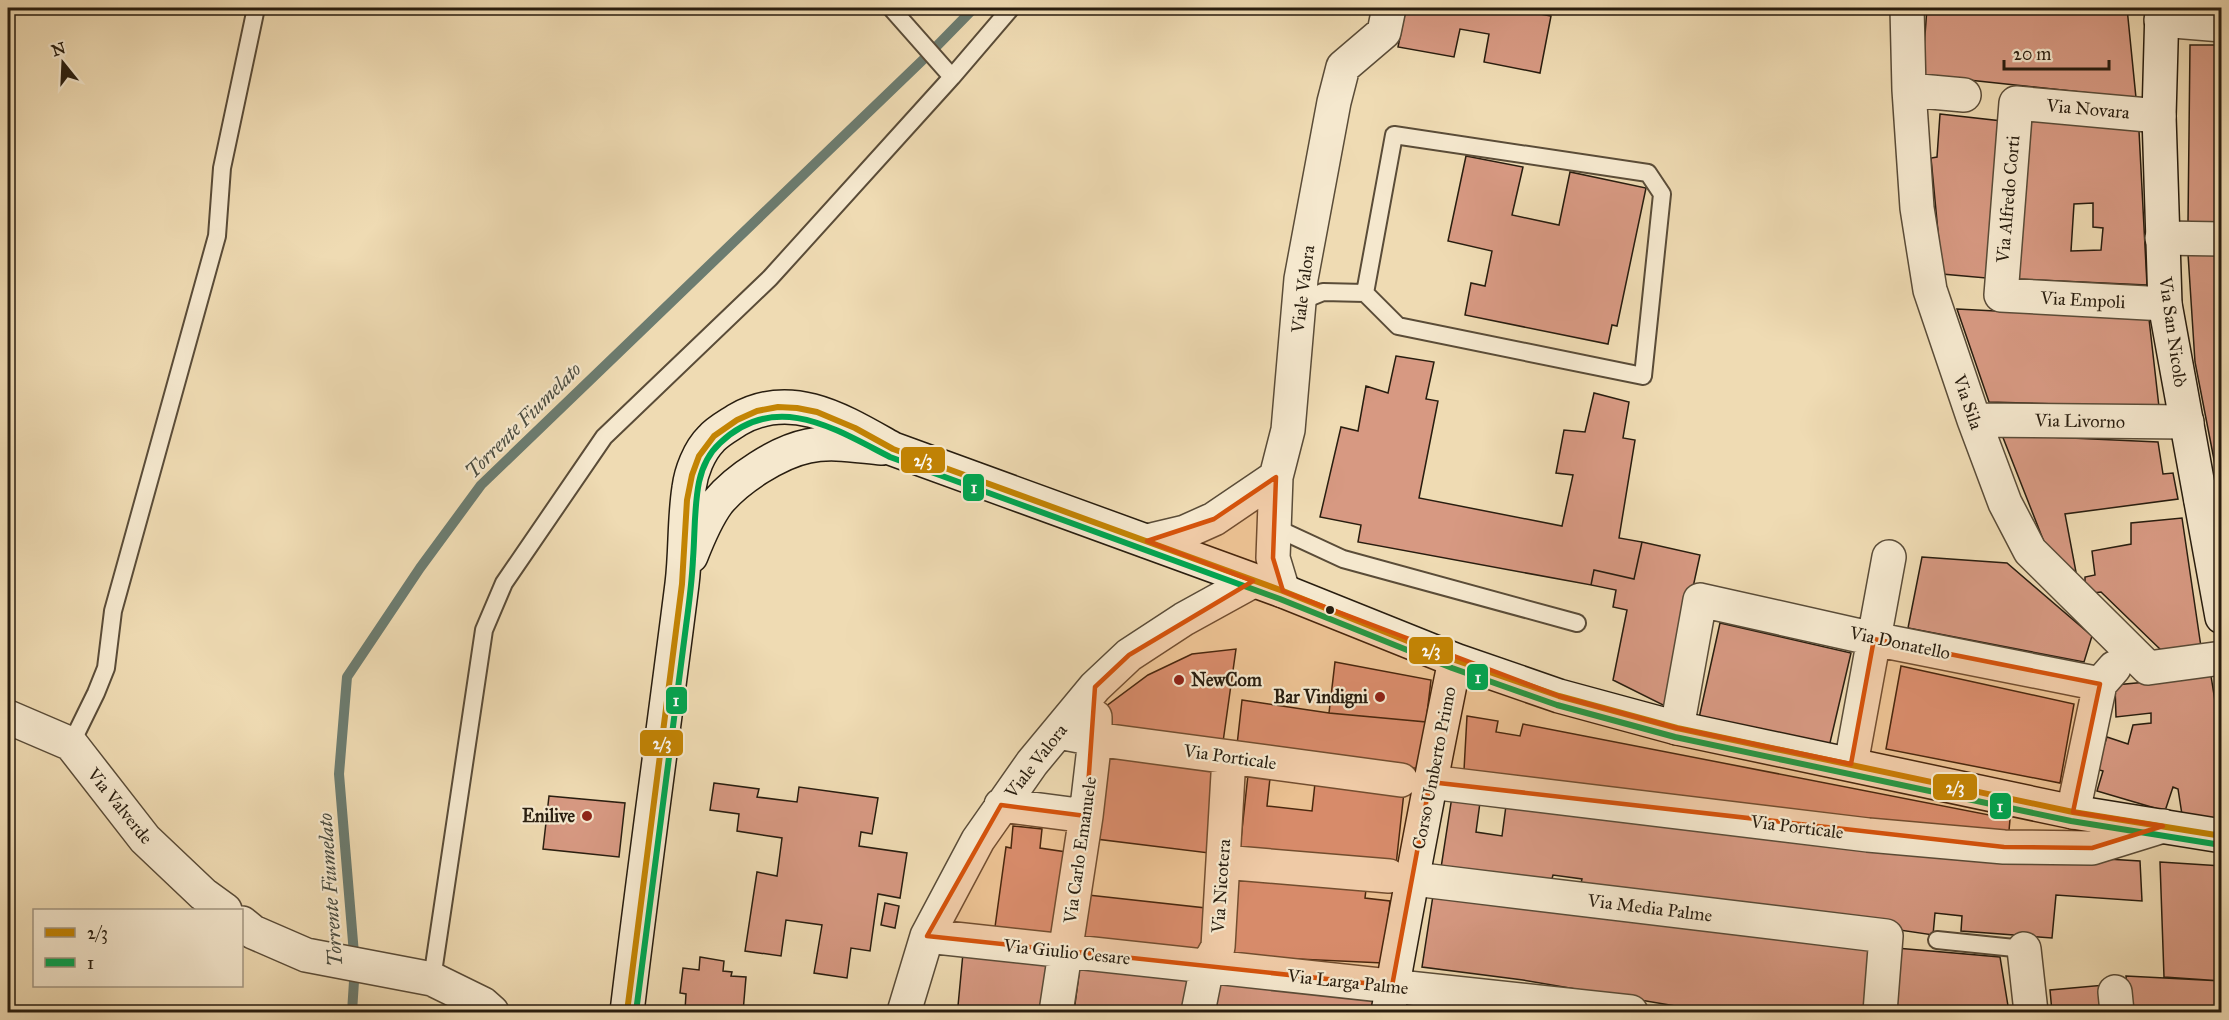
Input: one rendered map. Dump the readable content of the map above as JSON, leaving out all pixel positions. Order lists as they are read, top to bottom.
{
  "streets": {
    "street": [
      "Via Novara",
      "Via Alfredo Corti",
      "Viale Valora",
      "Via Empoli",
      "Via San Nicolò",
      "Via Sila",
      "Via Livorno",
      "Via Donatello",
      "Via Porticale",
      "Corso Umberto Primo",
      "Via Valverde",
      "Via Carlo Emanuele",
      "Via Nicotera",
      "Via Media Palme",
      "Via Giulio Cesare",
      "Via Larga Palme"
    ]
  },
  "crossings": [
    ["Via Novara", "Via Alfredo Corti"],
    ["Via Novara", "Via San Nicolò"],
    ["Via Alfredo Corti", "Via Empoli"],
    ["Viale Valora", "Via Porticale"],
    ["Viale Valora", "Via Carlo Emanuele"],
    ["Viale Valora", "Via Giulio Cesare"],
    ["Via Empoli", "Via San Nicolò"],
    ["Via San Nicolò", "Via Livorno"],
    ["Via Sila", "Via Livorno"],
    ["Via Donatello", "Corso Umberto Primo"],
    ["Via Porticale", "Corso Umberto Primo"],
    ["Via Porticale", "Via Carlo Emanuele"],
    ["Via Porticale", "Via Nicotera"],
    ["Corso Umberto Primo", "Via Media Palme"],
    ["Corso Umberto Primo", "Via Larga Palme"],
    ["Via Carlo Emanuele", "Via Giulio Cesare"],
    ["Via Nicotera", "Via Media Palme"],
    ["Via Nicotera", "Via Giulio Cesare"],
    ["Via Nicotera", "Via Larga Palme"],
    ["Via Giulio Cesare", "Via Larga Palme"]
  ],
  "water": ["Torrente Fiumelato"],
  "places": ["NewCom", "Bar Vindigni", "Enilive"],
  "lines": ["transit line 2/3", "transit line 1"],
  "legend": ["2/3", "1"],
  "scale_bar": "20 m",
  "north": "top"
}
